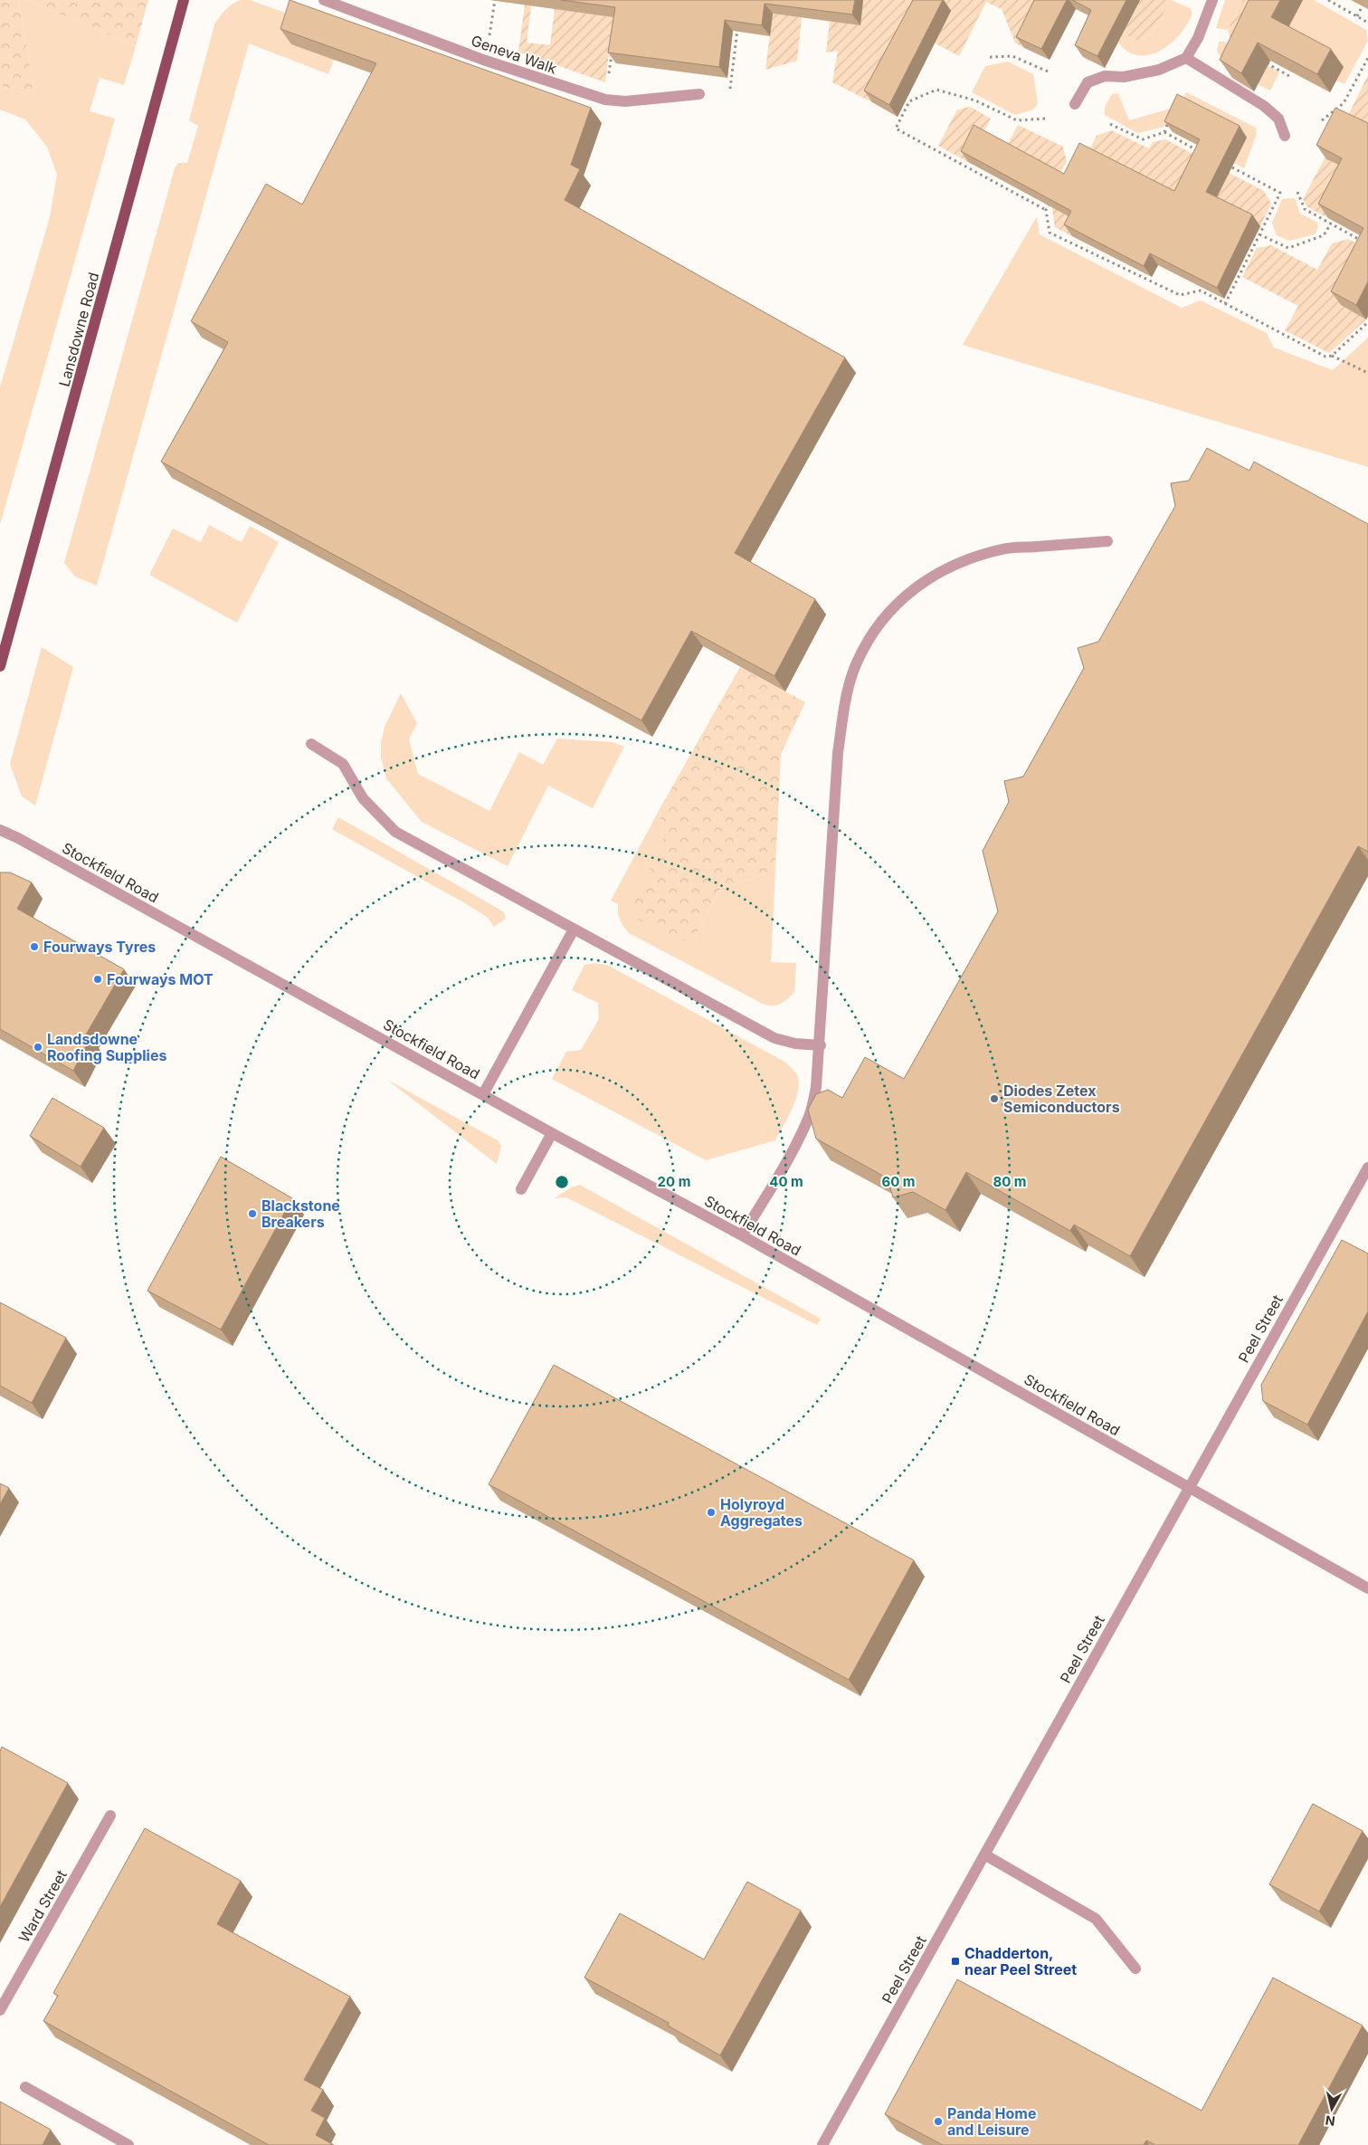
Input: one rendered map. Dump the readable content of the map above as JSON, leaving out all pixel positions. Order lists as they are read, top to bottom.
{
  "streets": {
    "main road": ["Lansdowne Road"],
    "street": [
      "Geneva Walk",
      "Stockfield Road",
      "Peel Street",
      "Ward Street"
    ]
  },
  "crossings": [
    ["Stockfield Road", "Peel Street"]
  ],
  "places": {
    "other": [
      "Fourways Tyres",
      "Fourways MOT",
      "Landsdowne Roofing Supplies",
      "Diodes Zetex Semiconductors",
      "Blackstone Breakers",
      "Holyroyd Aggregates",
      "Panda Home and Leisure"
    ],
    "transit": ["Chadderton, near Peel Street"]
  },
  "north": "bottom",
  "rings": [
    "20 m",
    "40 m",
    "60 m",
    "80 m"
  ]
}
